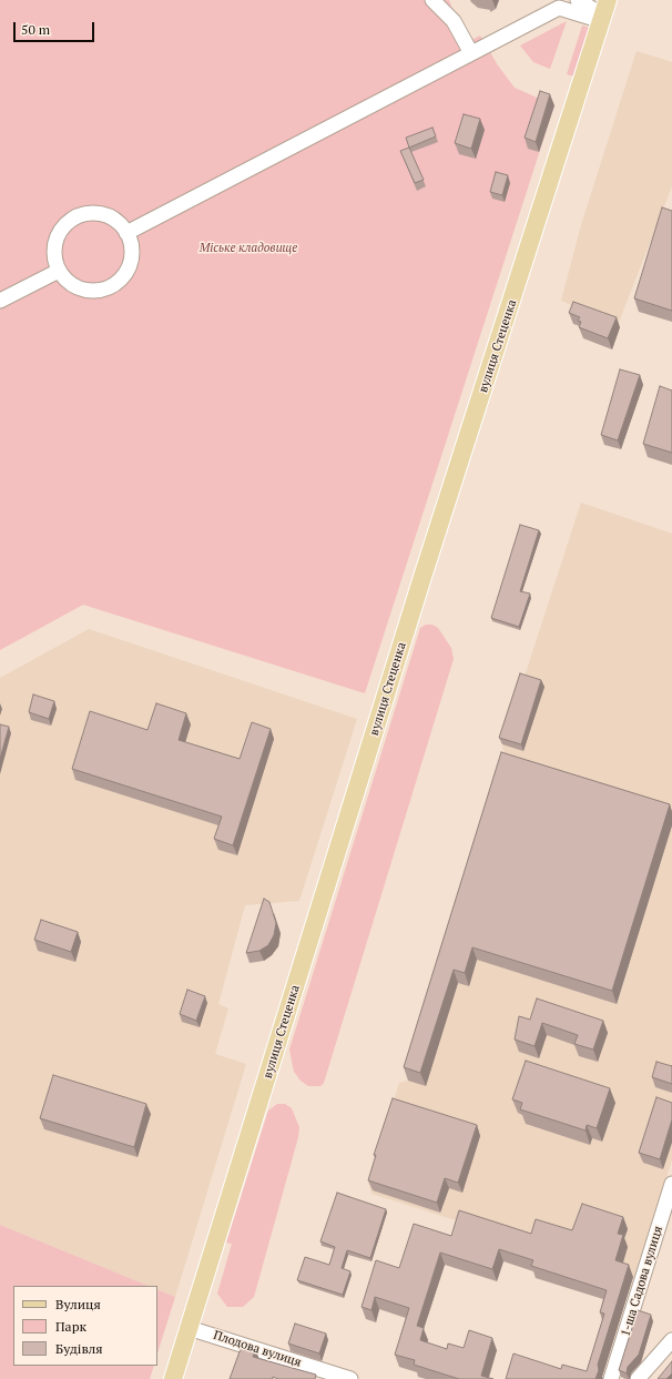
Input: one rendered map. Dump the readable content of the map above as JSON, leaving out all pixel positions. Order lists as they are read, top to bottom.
{
  "streets": {
    "main road": ["вулиця Стеценка"],
    "street": ["1-ша Садова вулиця", "Плодова вулиця"]
  },
  "crossings": [
    ["вулиця Стеценка", "Плодова вулиця"]
  ],
  "parks": ["Міське кладовище"],
  "legend": ["Вулиця", "Парк", "Будівля"],
  "scale_bar": "50 m"
}
